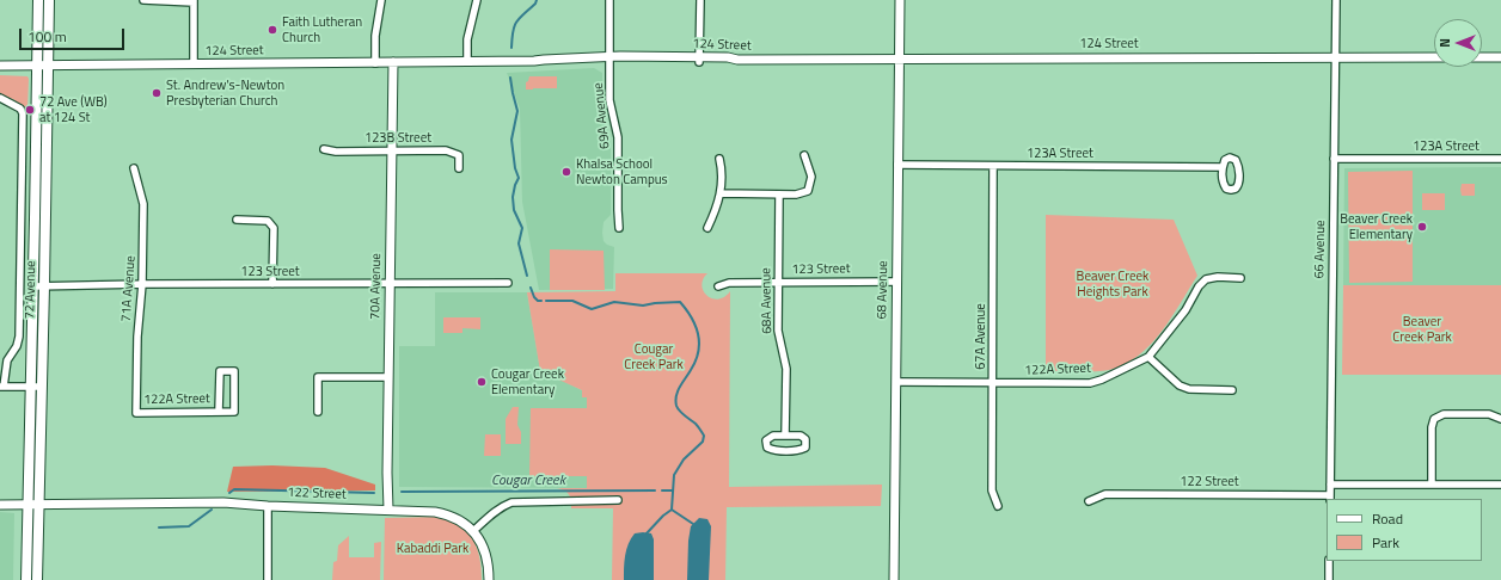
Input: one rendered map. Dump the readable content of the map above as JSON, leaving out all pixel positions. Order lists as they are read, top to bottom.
{
  "streets": {
    "main road": ["72 Avenue"],
    "street": [
      "124 Street",
      "69A Avenue",
      "123B Street",
      "123A Street",
      "66 Avenue",
      "123 Street",
      "70A Avenue",
      "71A Avenue",
      "68 Avenue",
      "68A Avenue",
      "67A Avenue",
      "122A Street",
      "122 Street"
    ]
  },
  "crossings": [
    ["124 Street", "69A Avenue"],
    ["124 Street", "66 Avenue"],
    ["124 Street", "70A Avenue"],
    ["124 Street", "72 Avenue"],
    ["124 Street", "68 Avenue"],
    ["123B Street", "70A Avenue"],
    ["123A Street", "66 Avenue"],
    ["123A Street", "68 Avenue"],
    ["123A Street", "67A Avenue"],
    ["66 Avenue", "122 Street"],
    ["123 Street", "70A Avenue"],
    ["123 Street", "71A Avenue"],
    ["123 Street", "72 Avenue"],
    ["123 Street", "68 Avenue"],
    ["123 Street", "68A Avenue"],
    ["70A Avenue", "122 Street"],
    ["71A Avenue", "122A Street"],
    ["72 Avenue", "122 Street"],
    ["68 Avenue", "122A Street"],
    ["67A Avenue", "122A Street"]
  ],
  "water": ["Cougar Creek"],
  "parks": [
    "Beaver Creek Heights Park",
    "Beaver Creek Park",
    "Cougar Creek Park",
    "Kabaddi Park"
  ],
  "places": [
    "Faith Lutheran Church",
    "St. Andrew's-Newton Presbyterian Church",
    "72 Ave (WB) at 124 St",
    "Khalsa School Newton Campus",
    "Beaver Creek Elementary",
    "Cougar Creek Elementary"
  ],
  "legend": ["Road", "Park"],
  "scale_bar": "100 m",
  "north": "left"
}
